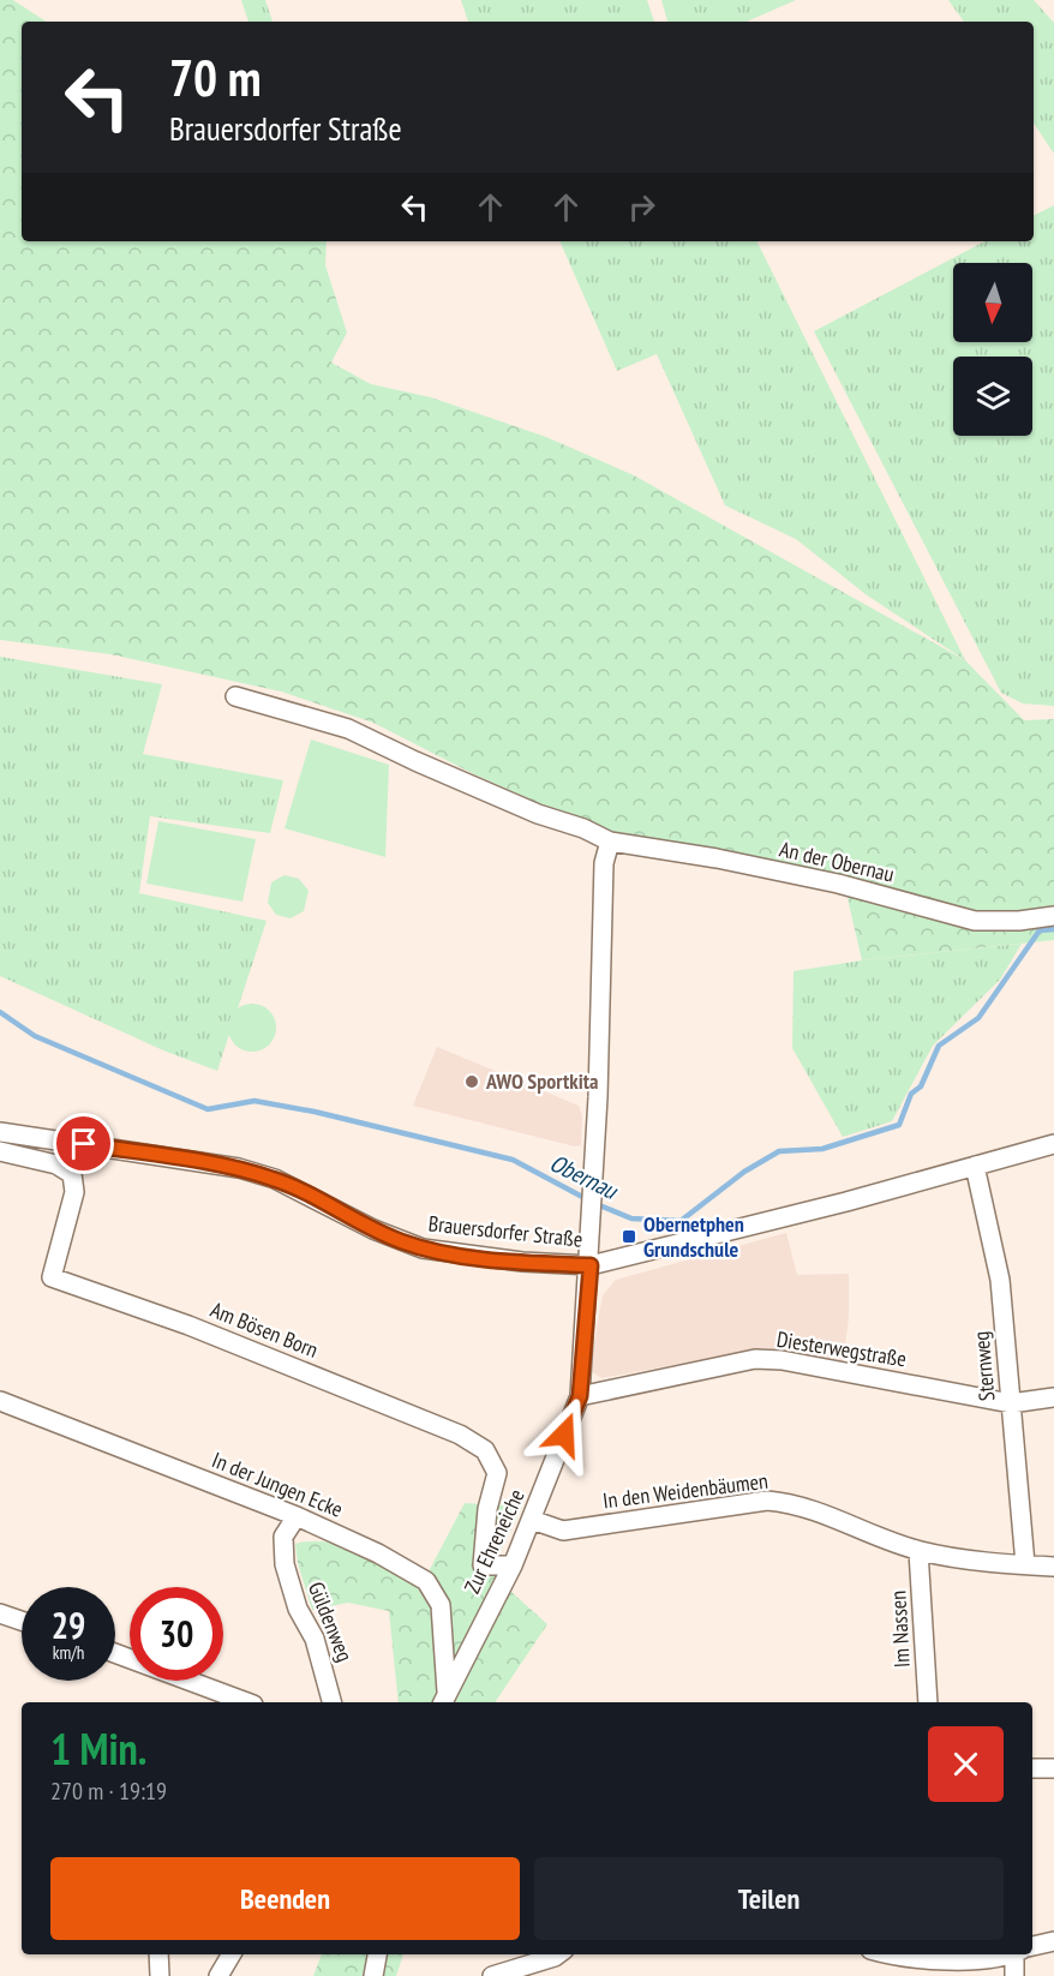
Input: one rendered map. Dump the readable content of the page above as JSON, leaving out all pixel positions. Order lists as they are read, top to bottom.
{
  "streets": {
    "street": [
      "An der Obernau",
      "Brauersdorfer Straße",
      "Am Bösen Born",
      "Diesterwegstraße",
      "Sternweg",
      "In der Jungen Ecke",
      "In den Weidenbäumen",
      "Zur Ehreneiche",
      "Güldenweg",
      "Im Nassen"
    ]
  },
  "crossings": [
    ["Brauersdorfer Straße", "Sternweg"],
    ["Brauersdorfer Straße", "Zur Ehreneiche"],
    ["Am Bösen Born", "Zur Ehreneiche"],
    ["Diesterwegstraße", "Sternweg"],
    ["Diesterwegstraße", "Zur Ehreneiche"],
    ["Sternweg", "In den Weidenbäumen"],
    ["In der Jungen Ecke", "Zur Ehreneiche"],
    ["In der Jungen Ecke", "Güldenweg"],
    ["In den Weidenbäumen", "Zur Ehreneiche"],
    ["In den Weidenbäumen", "Im Nassen"]
  ],
  "water": ["Obernau"],
  "places": {
    "other": ["AWO Sportkita"],
    "transit": ["Obernetphen Grundschule"]
  },
  "north": "bottom",
  "page": {
    "turn": ["70 m", "Brauersdorfer Straße"],
    "speed": "29 km/h",
    "limit": "30",
    "heading": ["1 Min.", "270 m · 19:19"],
    "buttons": ["Beenden", "Teilen"]
  }
}
